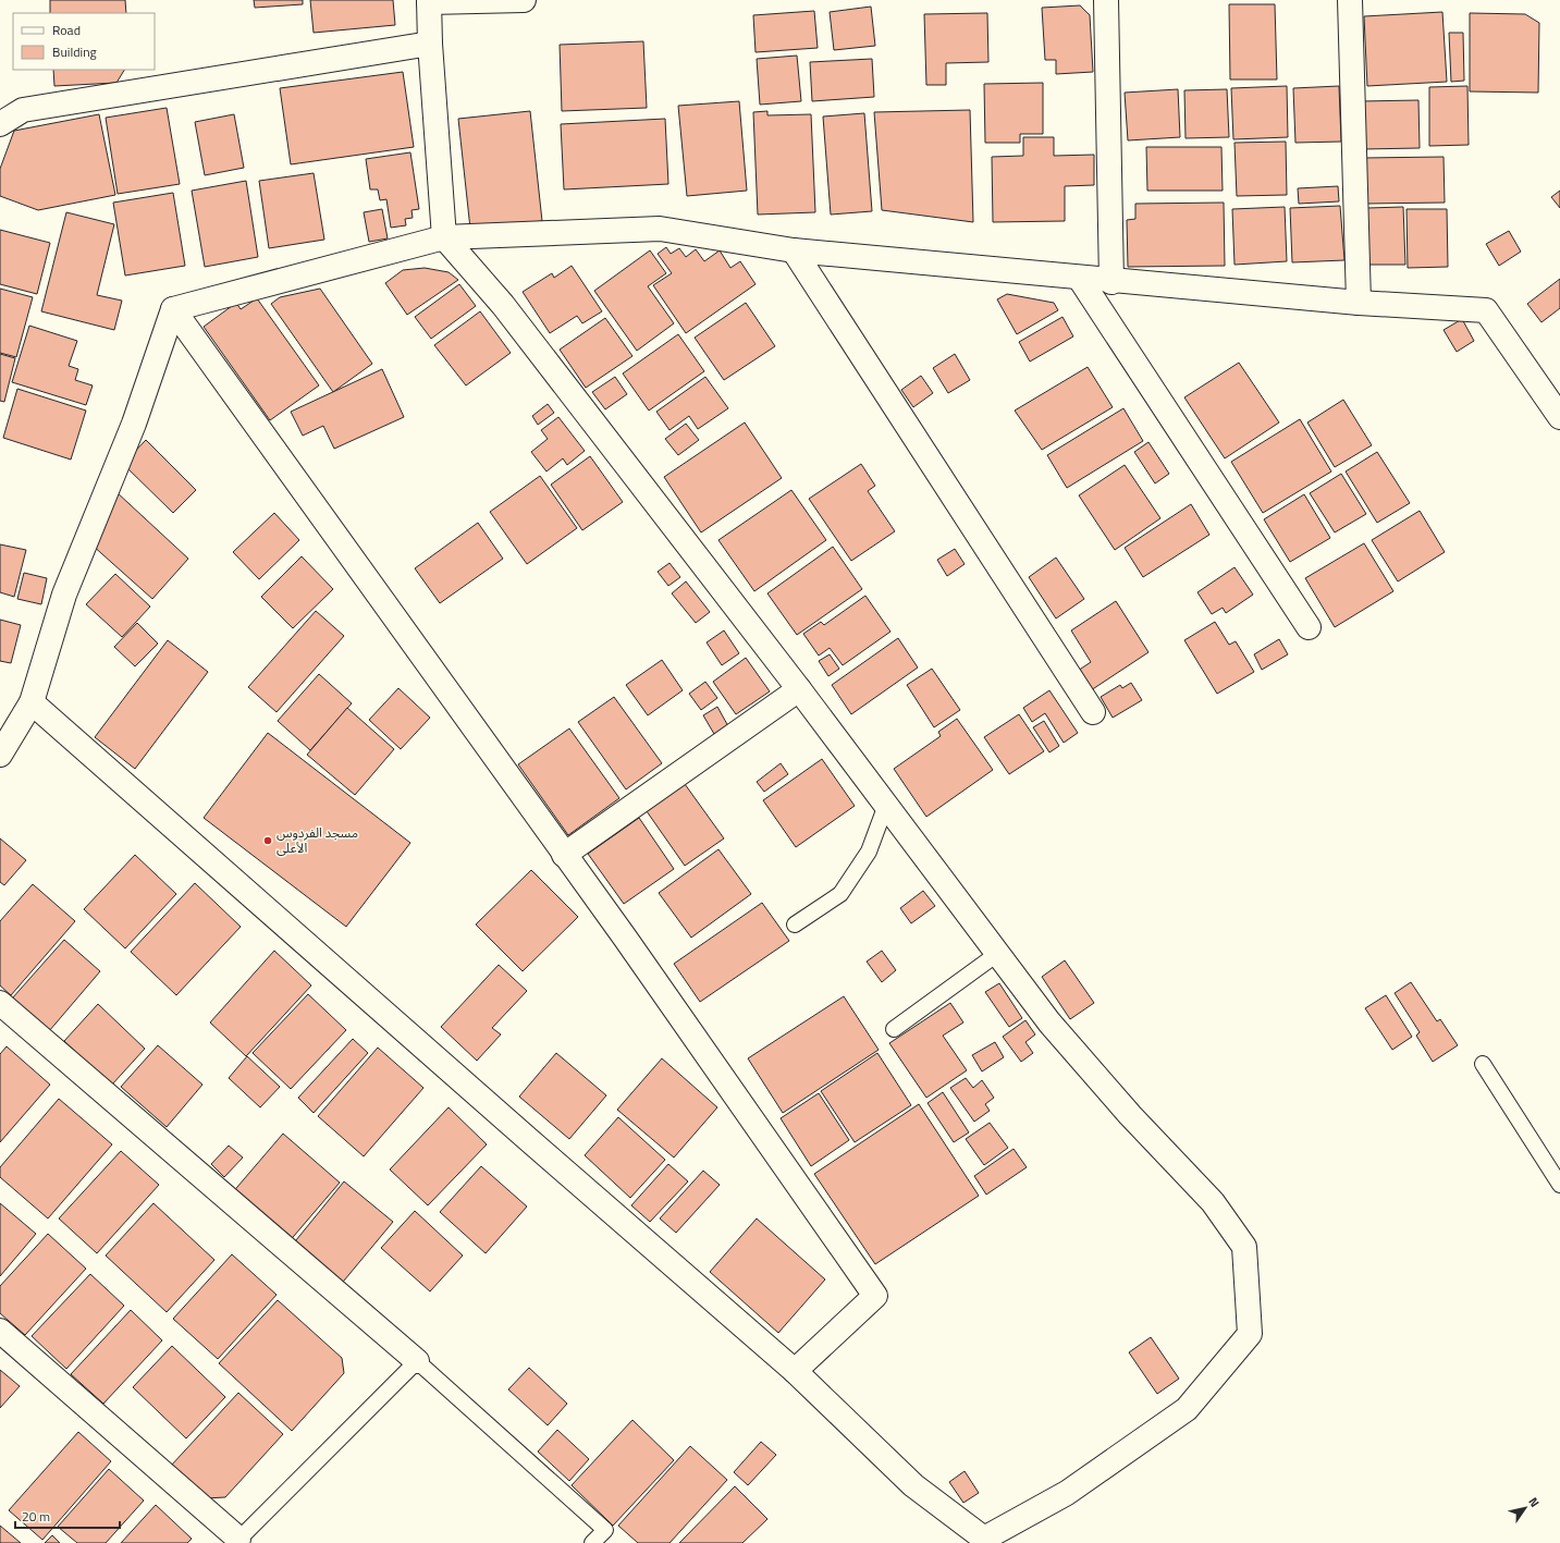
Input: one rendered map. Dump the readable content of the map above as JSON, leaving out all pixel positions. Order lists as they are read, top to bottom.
{
  "places": ["مسجد الفردوس الأعلى"],
  "legend": ["Road", "Building"],
  "scale_bar": "20 m",
  "north": "top right"
}
